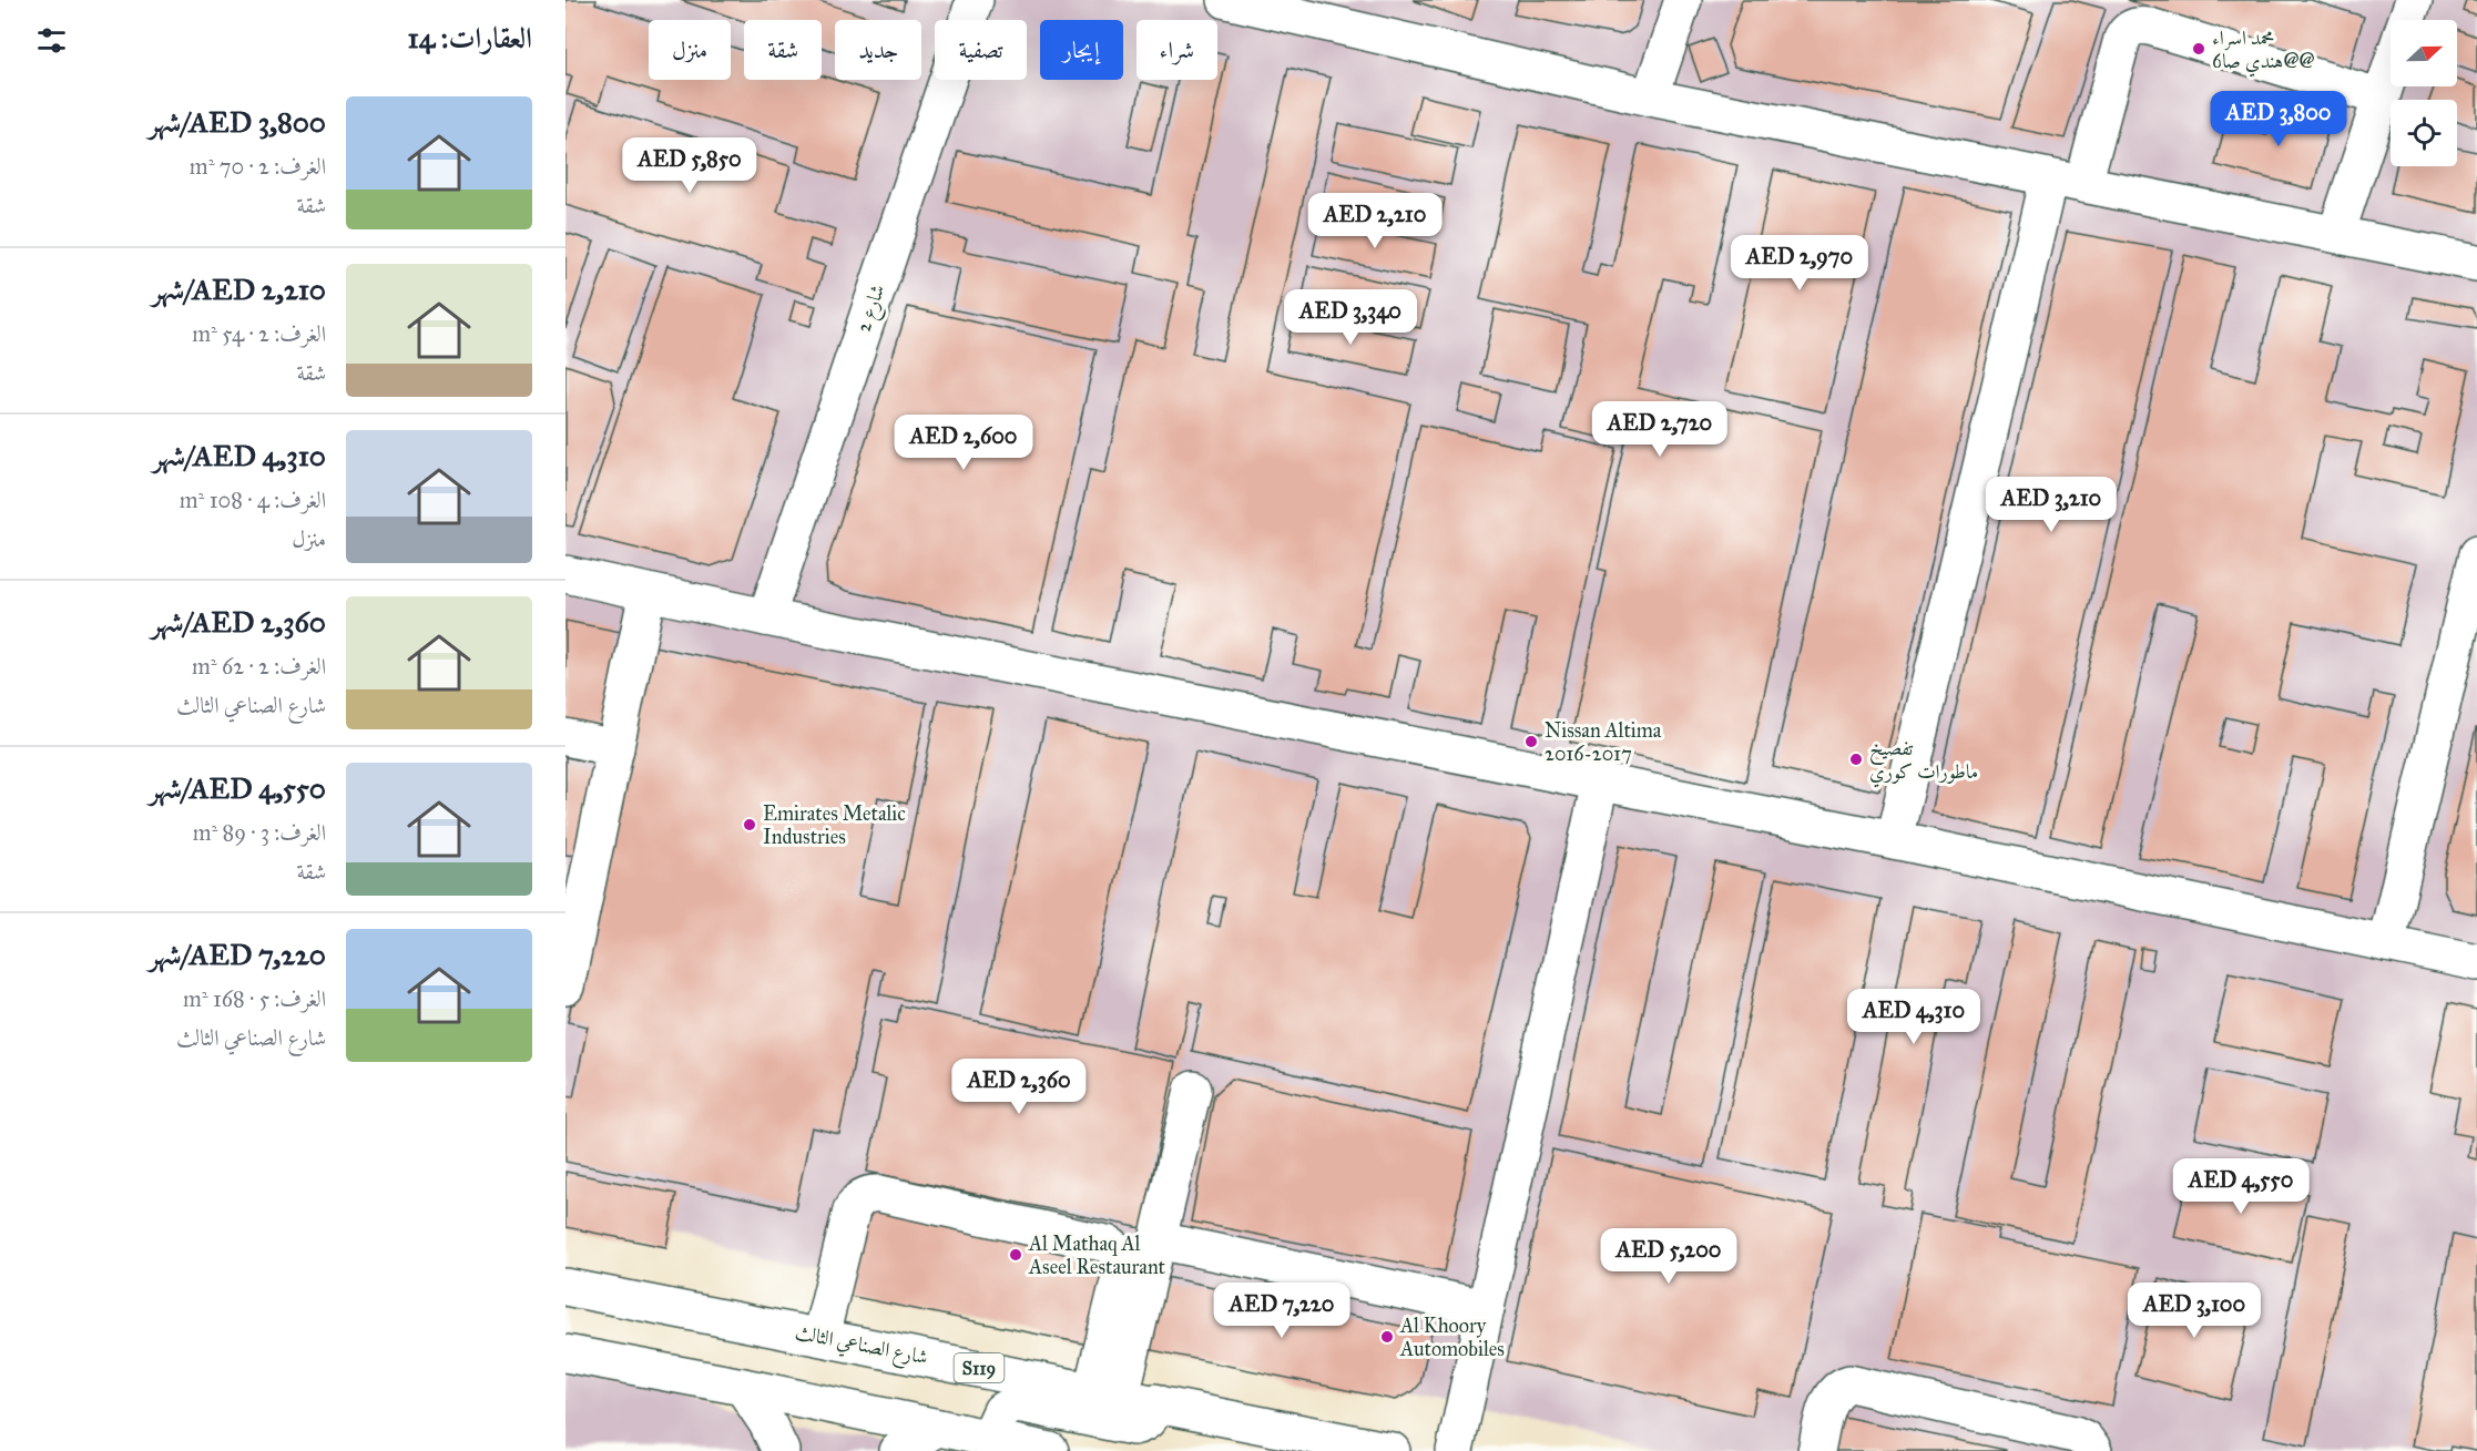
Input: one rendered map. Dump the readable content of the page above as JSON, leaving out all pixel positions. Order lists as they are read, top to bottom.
{
  "streets": {
    "street": ["شارع 2", "شارع الصناعي الثالث", "S119"]
  },
  "places": [
    "محمد اسراء هندي صا6@@",
    "Nissan Altima 2016-2017",
    "تفصيخ ماطورات كوري",
    "Emirates Metalic Industries",
    "Al Mathaq Al Aseel Restaurant",
    "Al Khoory Automobiles"
  ],
  "north": "right",
  "page": {
    "heading": "العقارات: 14",
    "chip": [
      "شراء",
      "إيجار",
      "تصفية",
      "جديد",
      "شقة",
      "منزل"
    ],
    "list": [
      {
        "name": "AED 3,800/شهر",
        "note": "الغرف: 2 · 70 m² · شقة"
      },
      {
        "name": "AED 2,210/شهر",
        "note": "الغرف: 2 · 54 m² · شقة"
      },
      {
        "name": "AED 4,310/شهر",
        "note": "الغرف: 4 · 108 m² · منزل"
      },
      {
        "name": "AED 2,360/شهر",
        "note": "الغرف: 2 · 62 m² · شارع الصناعي الثالث"
      },
      {
        "name": "AED 4,550/شهر",
        "note": "الغرف: 3 · 89 m² · شقة"
      },
      {
        "name": "AED 7,220/شهر",
        "note": "الغرف: 5 · 168 m² · شارع الصناعي الثالث"
      }
    ],
    "price": [
      "AED 3,800",
      "AED 5,850",
      "AED 2,210",
      "AED 2,970",
      "AED 3,340",
      "AED 2,720",
      "AED 2,600",
      "AED 3,210",
      "AED 4,310",
      "AED 2,360",
      "AED 4,550",
      "AED 5,200",
      "AED 7,220",
      "AED 3,100"
    ]
  }
}
